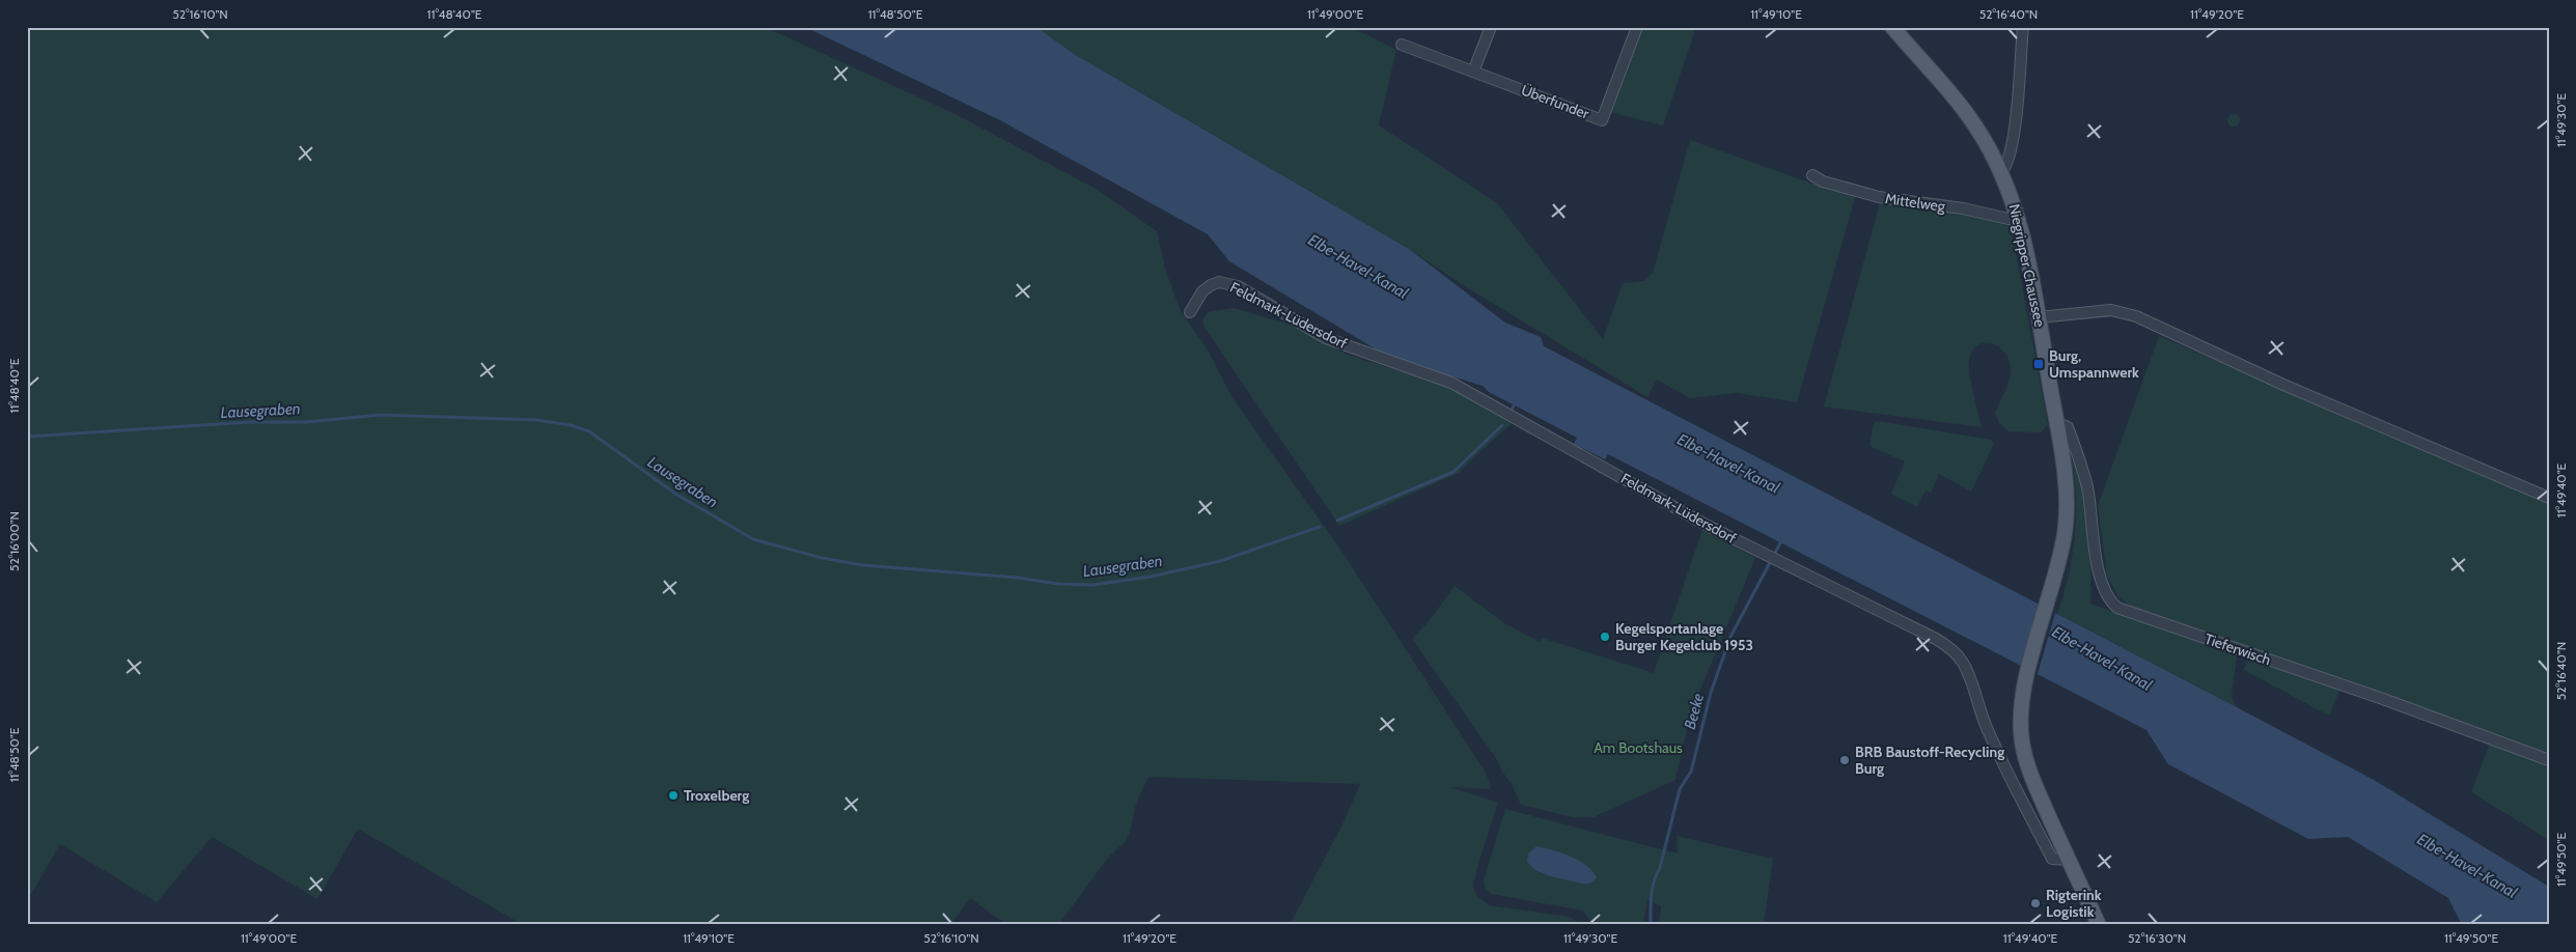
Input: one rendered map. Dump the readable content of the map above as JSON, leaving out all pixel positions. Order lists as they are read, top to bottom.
{
  "streets": {
    "main road": ["Niegripper Chaussee"],
    "street": [
      "Überfunder",
      "Mittelweg",
      "Feldmark-Lüdersdorf",
      "Tieferwisch"
    ]
  },
  "crossings": [
    ["Mittelweg", "Niegripper Chaussee"],
    ["Niegripper Chaussee", "Feldmark-Lüdersdorf"],
    ["Niegripper Chaussee", "Tieferwisch"]
  ],
  "water": ["Elbe-Havel-Kanal", "Lausegraben", "Beeke"],
  "parks": ["Am Bootshaus"],
  "places": {
    "transit": ["Burg, Umspannwerk"],
    "other": [
      "Kegelsportanlage Burger Kegelclub 1953",
      "BRB Baustoff-Recycling Burg",
      "Troxelberg",
      "Rigterink Logistik"
    ]
  },
  "coordinates": [
    "52°16'10\"N",
    "11°48'40\"E",
    "11°48'50\"E",
    "11°49'00\"E",
    "11°49'10\"E",
    "52°16'40\"N",
    "11°49'20\"E",
    "11°49'30\"E",
    "11°49'40\"E",
    "52°16'00\"N",
    "11°49'50\"E",
    "52°16'30\"N"
  ]
}
